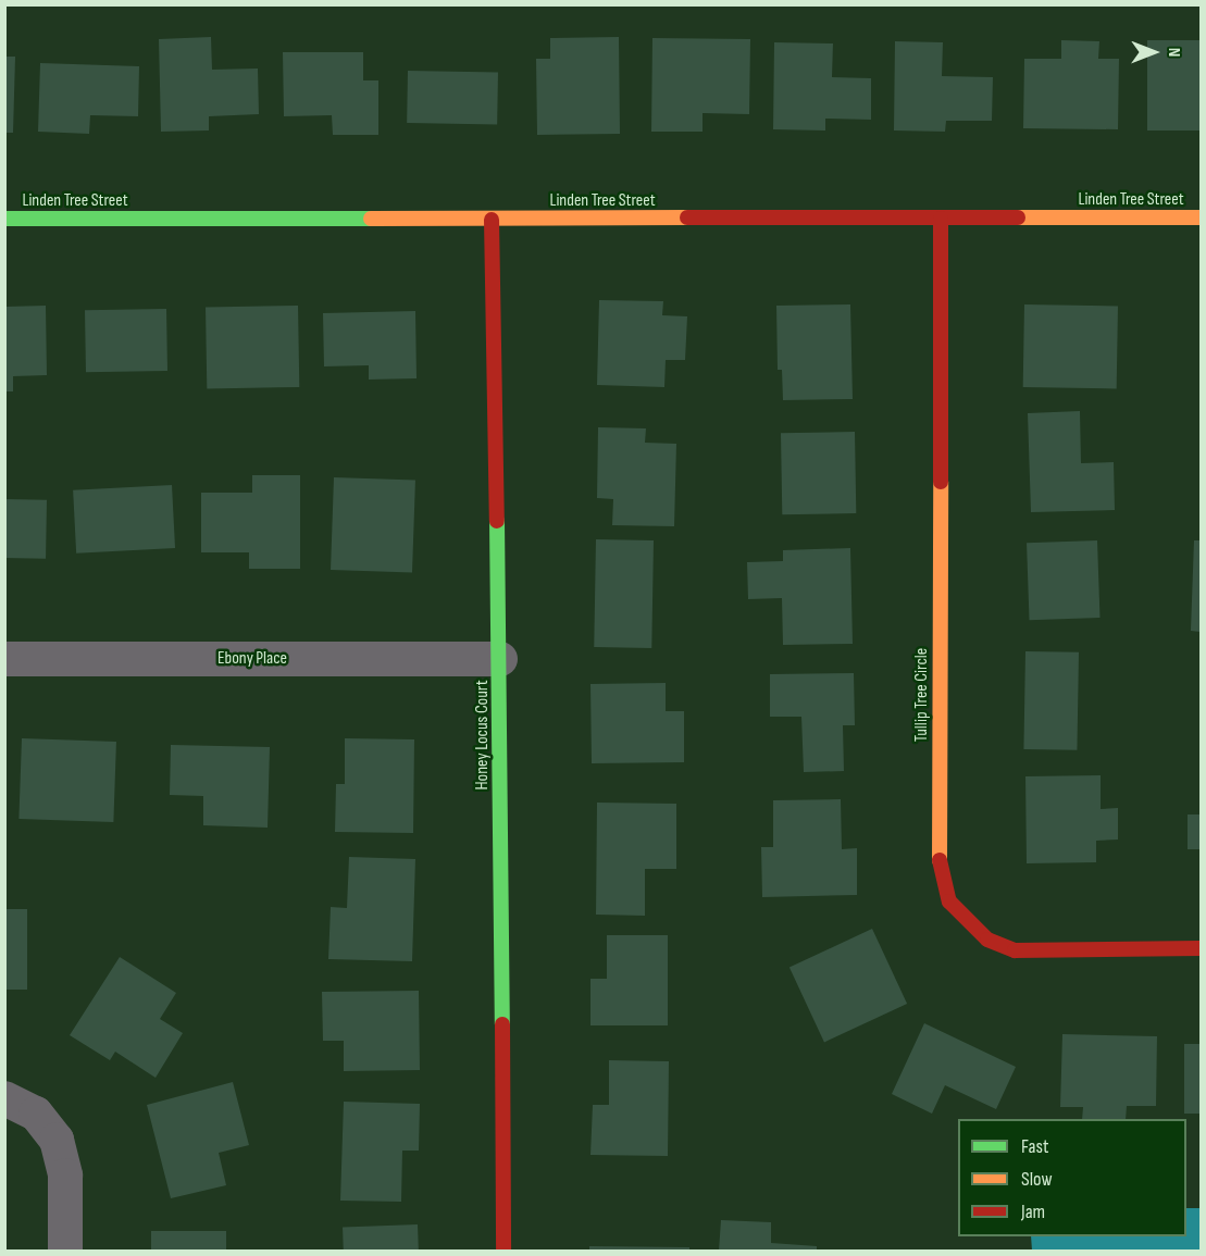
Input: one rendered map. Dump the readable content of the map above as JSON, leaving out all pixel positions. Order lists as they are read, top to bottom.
{
  "streets": {
    "street": [
      "Linden Tree Street",
      "Ebony Place",
      "Tullip Tree Circle",
      "Honey Locus Court"
    ]
  },
  "crossings": [
    ["Linden Tree Street", "Tullip Tree Circle"],
    ["Linden Tree Street", "Honey Locus Court"],
    ["Ebony Place", "Honey Locus Court"]
  ],
  "legend": ["Fast", "Slow", "Jam"],
  "north": "right"
}
